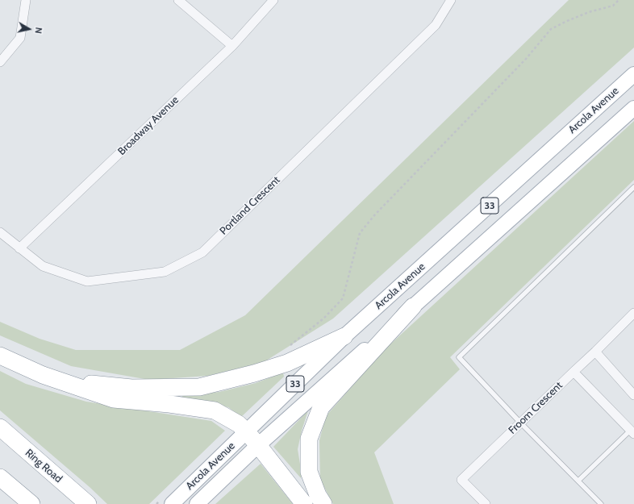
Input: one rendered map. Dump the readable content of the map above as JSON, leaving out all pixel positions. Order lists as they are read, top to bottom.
{
  "streets": {
    "highway": ["Ring Road"],
    "main road": ["Arcola Avenue", "33"],
    "street": ["Broadway Avenue", "Portland Crescent", "Froom Crescent"]
  },
  "crossings": [
    ["Broadway Avenue", "Portland Crescent"]
  ],
  "north": "right"
}
